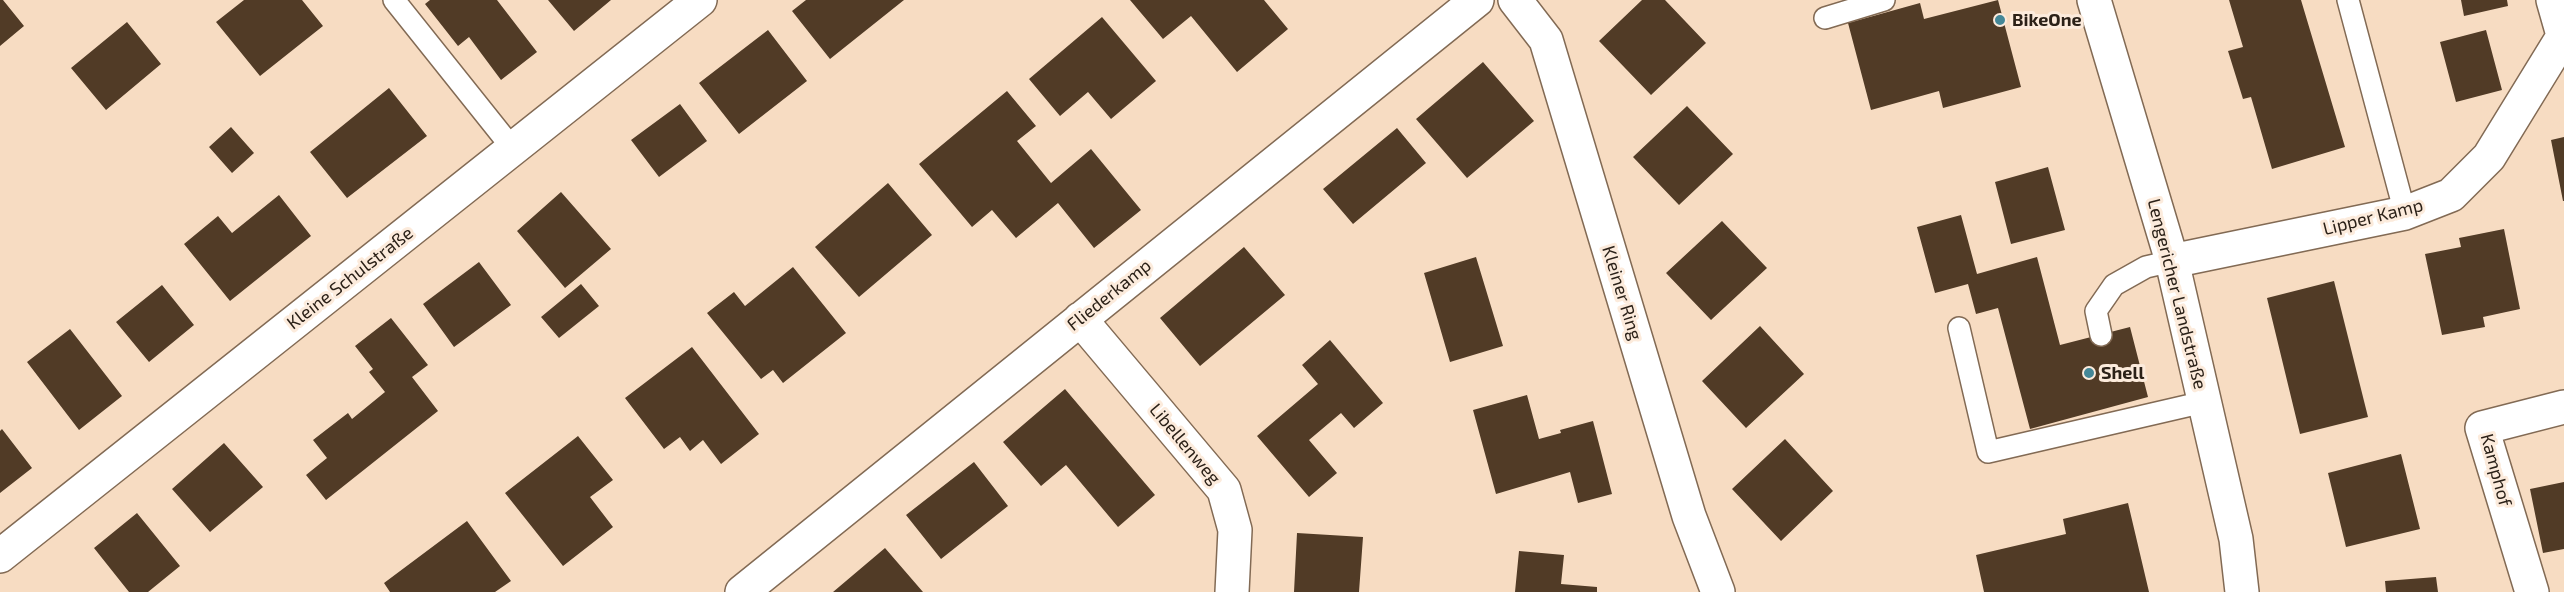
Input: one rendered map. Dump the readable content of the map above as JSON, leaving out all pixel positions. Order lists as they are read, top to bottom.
{
  "streets": {
    "street": [
      "Lipper Kamp",
      "Kleine Schulstraße",
      "Kleiner Ring",
      "Lengericher Landstraße",
      "Fliederkamp",
      "Libellenweg",
      "Kamphof"
    ]
  },
  "crossings": [
    ["Lipper Kamp", "Lengericher Landstraße"],
    ["Fliederkamp", "Libellenweg"]
  ],
  "places": ["BikeOne", "Shell"]
}
